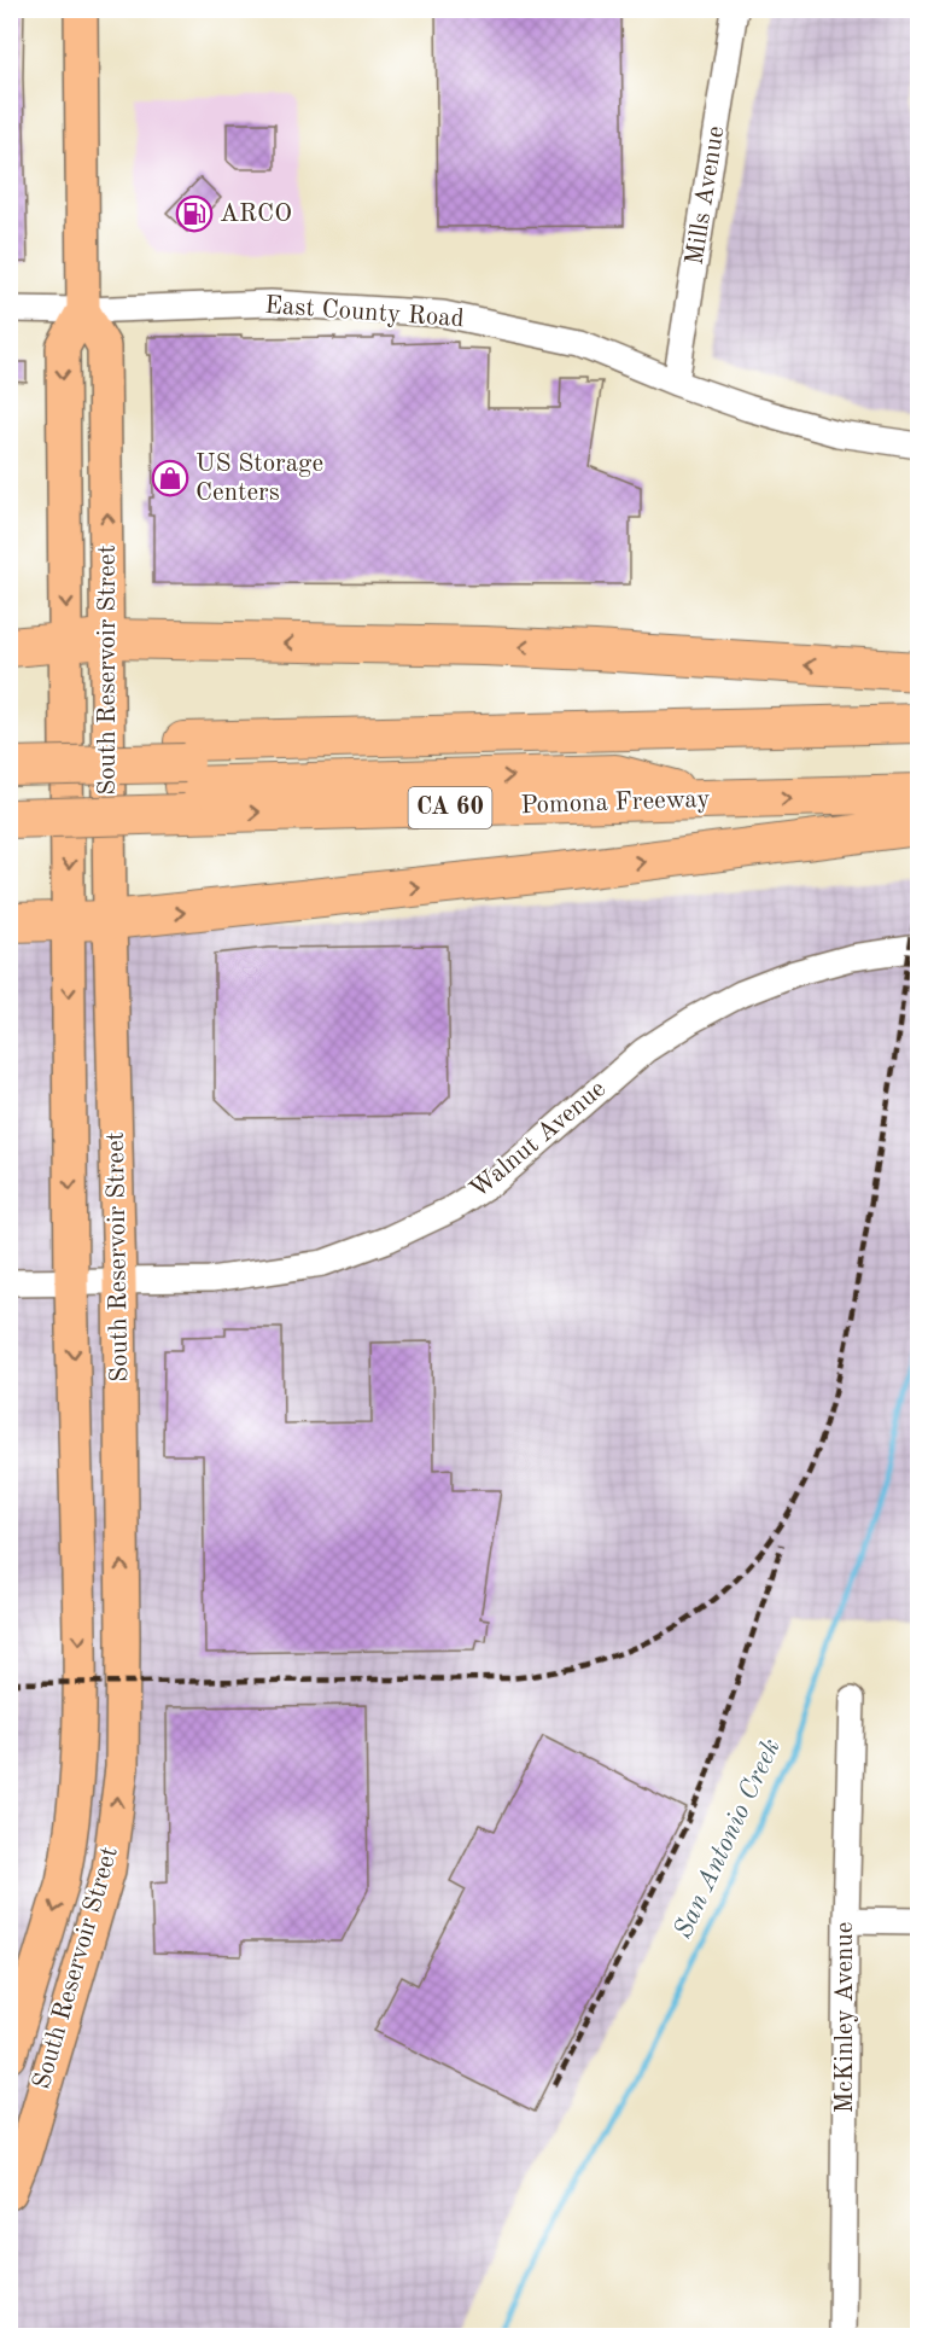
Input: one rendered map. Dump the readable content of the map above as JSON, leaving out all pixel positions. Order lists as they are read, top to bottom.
{
  "streets": {
    "highway": ["Pomona Freeway", "CA 60"],
    "main road": ["South Reservoir Street"],
    "street": [
      "Mills Avenue",
      "East County Road",
      "Walnut Avenue",
      "McKinley Avenue"
    ]
  },
  "crossings": [
    ["Mills Avenue", "East County Road"],
    ["East County Road", "South Reservoir Street"],
    ["South Reservoir Street", "Walnut Avenue"]
  ],
  "water": ["San Antonio Creek"],
  "places": {
    "fuel station": ["ARCO"],
    "shop": ["US Storage Centers"]
  }
}
